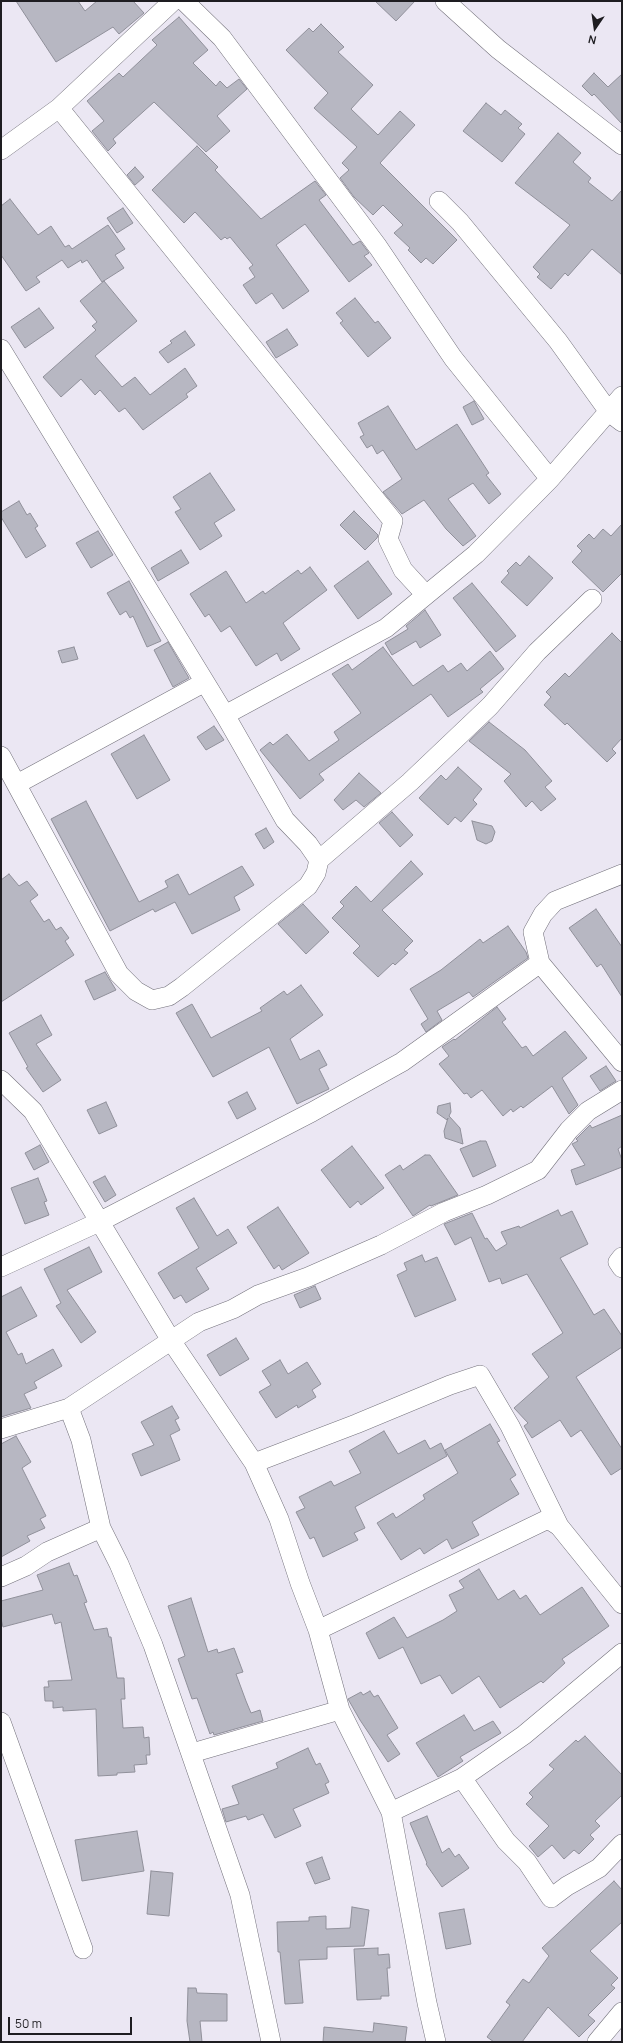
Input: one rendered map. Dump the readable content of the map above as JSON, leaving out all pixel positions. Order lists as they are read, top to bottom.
{
  "scale_bar": "50 m",
  "north": "bottom"
}
